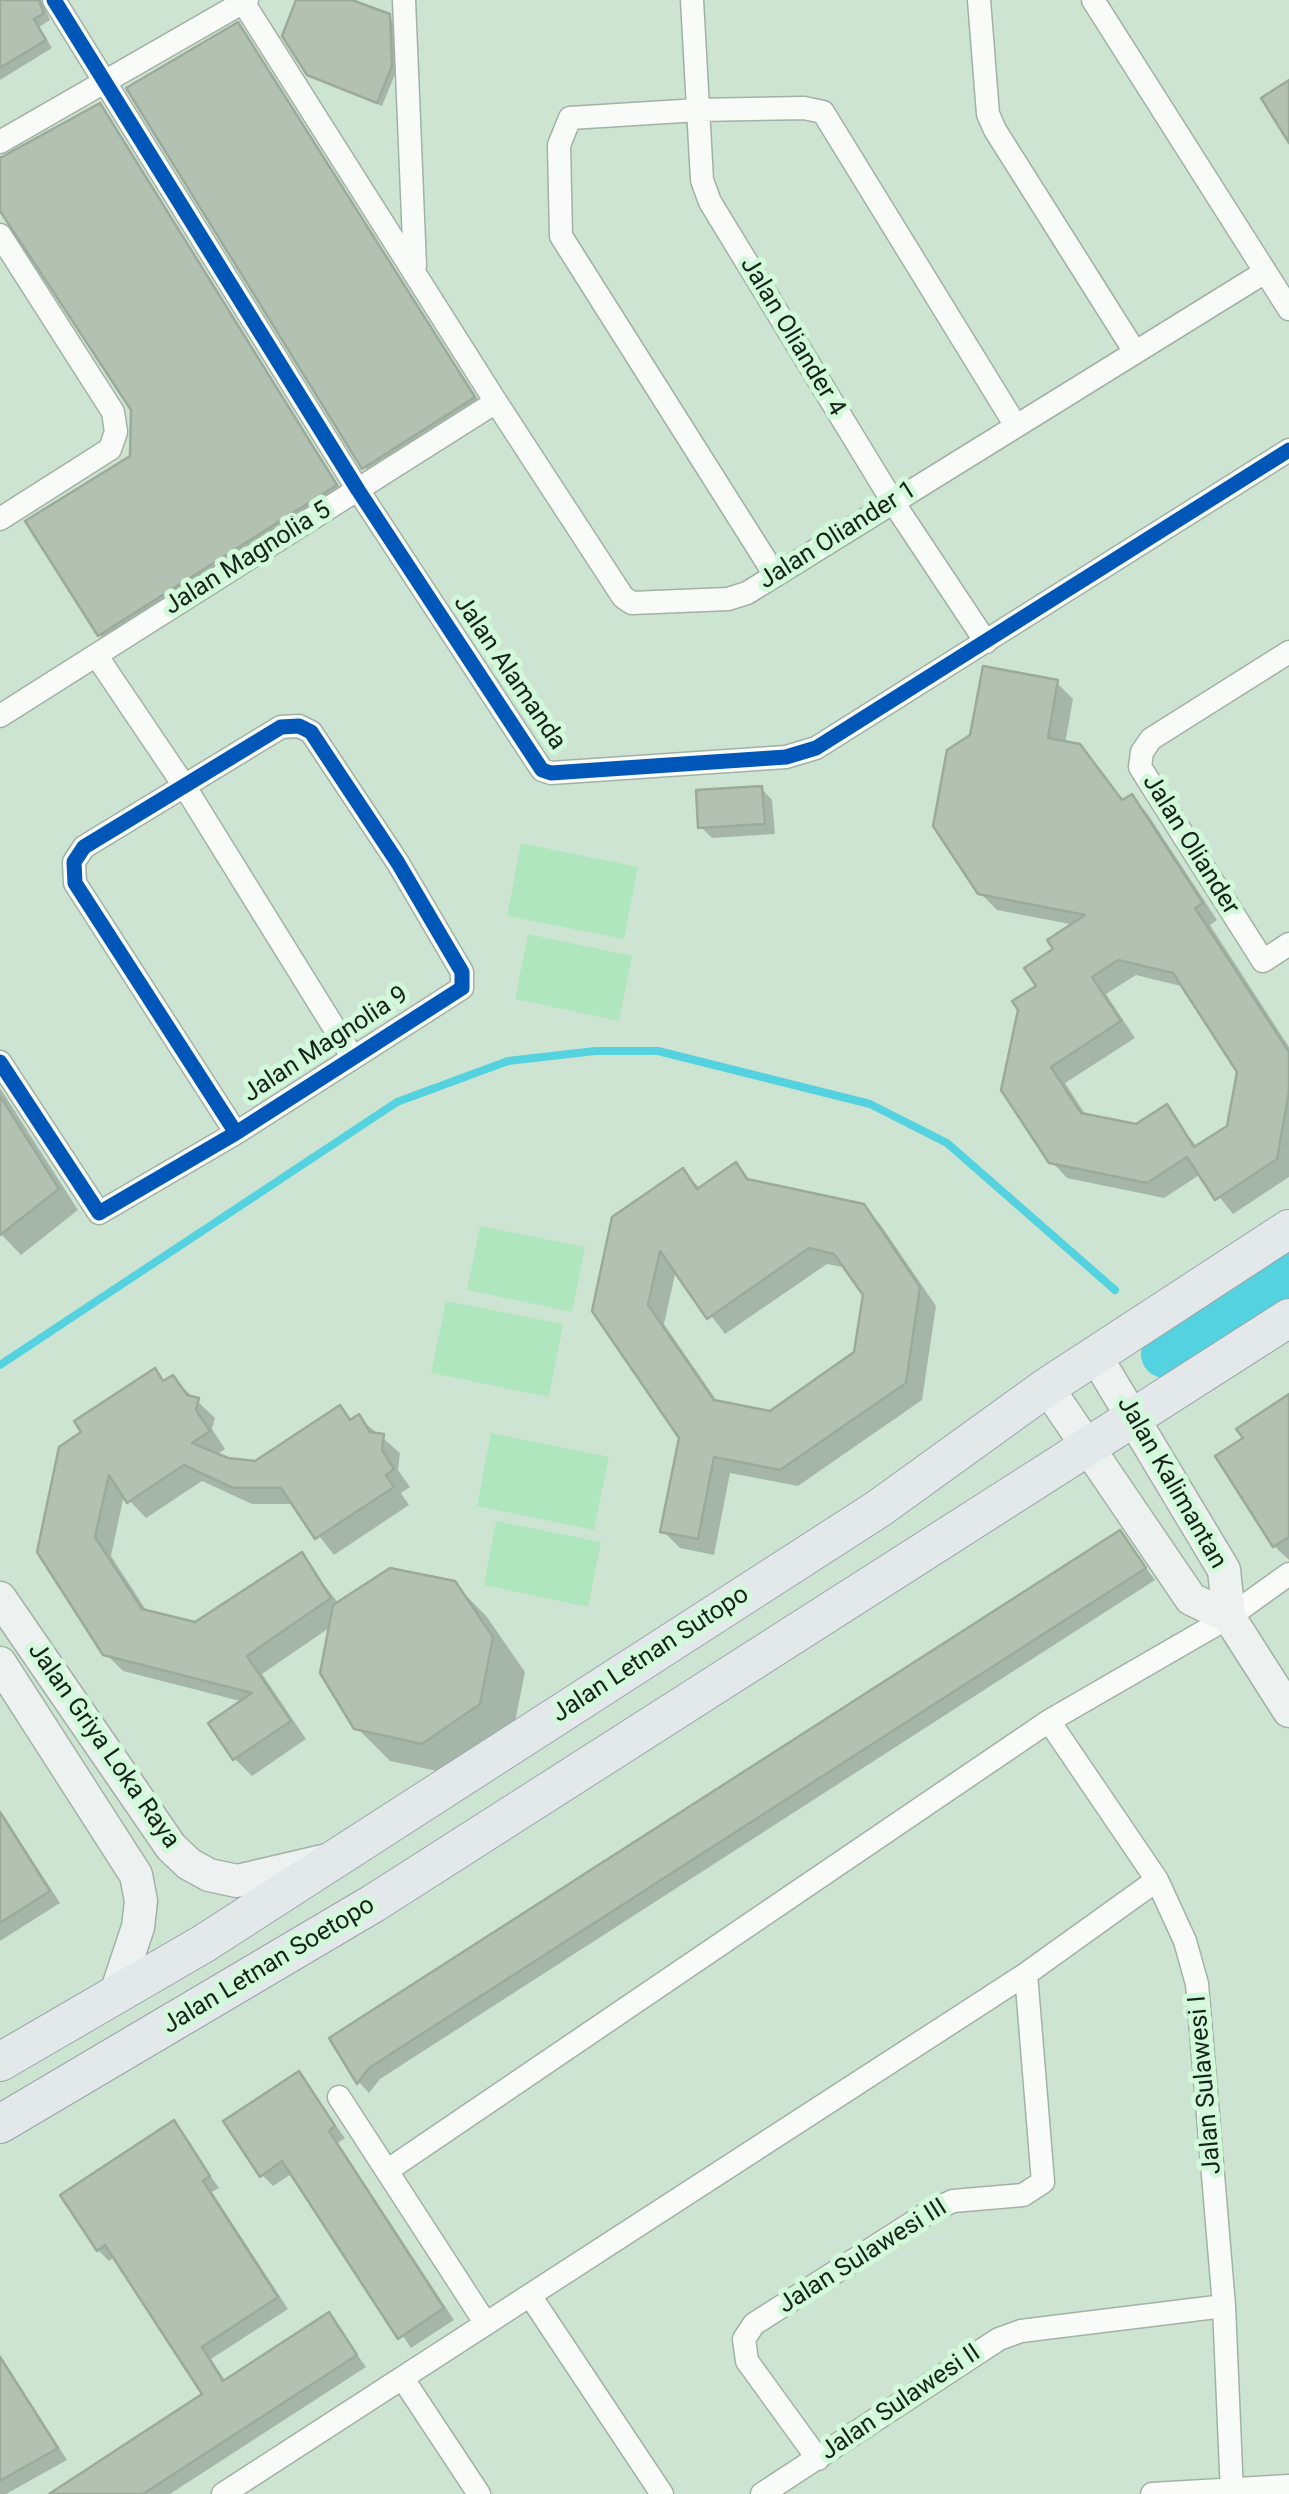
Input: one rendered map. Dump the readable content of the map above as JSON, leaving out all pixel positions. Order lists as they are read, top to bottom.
{
  "streets": {
    "main road": [
      "Jalan Kalimantan",
      "Jalan Letnan Sutopo",
      "Jalan Griya Loka Raya",
      "Jalan Letnan Soetopo"
    ],
    "street": [
      "Jalan Oliander 4",
      "Jalan Oliander 1",
      "Jalan Magnolia 5",
      "Jalan Alamanda",
      "Jalan Oliander",
      "Jalan Magnolia 9",
      "Jalan Sulawesi I",
      "Jalan Sulawesi III",
      "Jalan Sulawesi II"
    ]
  },
  "crossings": [
    ["Jalan Oliander 4", "Jalan Oliander 1"],
    ["Jalan Oliander 4", "Jalan Alamanda"],
    ["Jalan Oliander 1", "Jalan Magnolia 5"],
    ["Jalan Magnolia 5", "Jalan Alamanda"],
    ["Jalan Kalimantan", "Jalan Letnan Sutopo"],
    ["Jalan Kalimantan", "Jalan Letnan Soetopo"],
    ["Jalan Letnan Sutopo", "Jalan Griya Loka Raya"],
    ["Jalan Sulawesi I", "Jalan Sulawesi II"],
    ["Jalan Sulawesi III", "Jalan Sulawesi II"]
  ]
}
